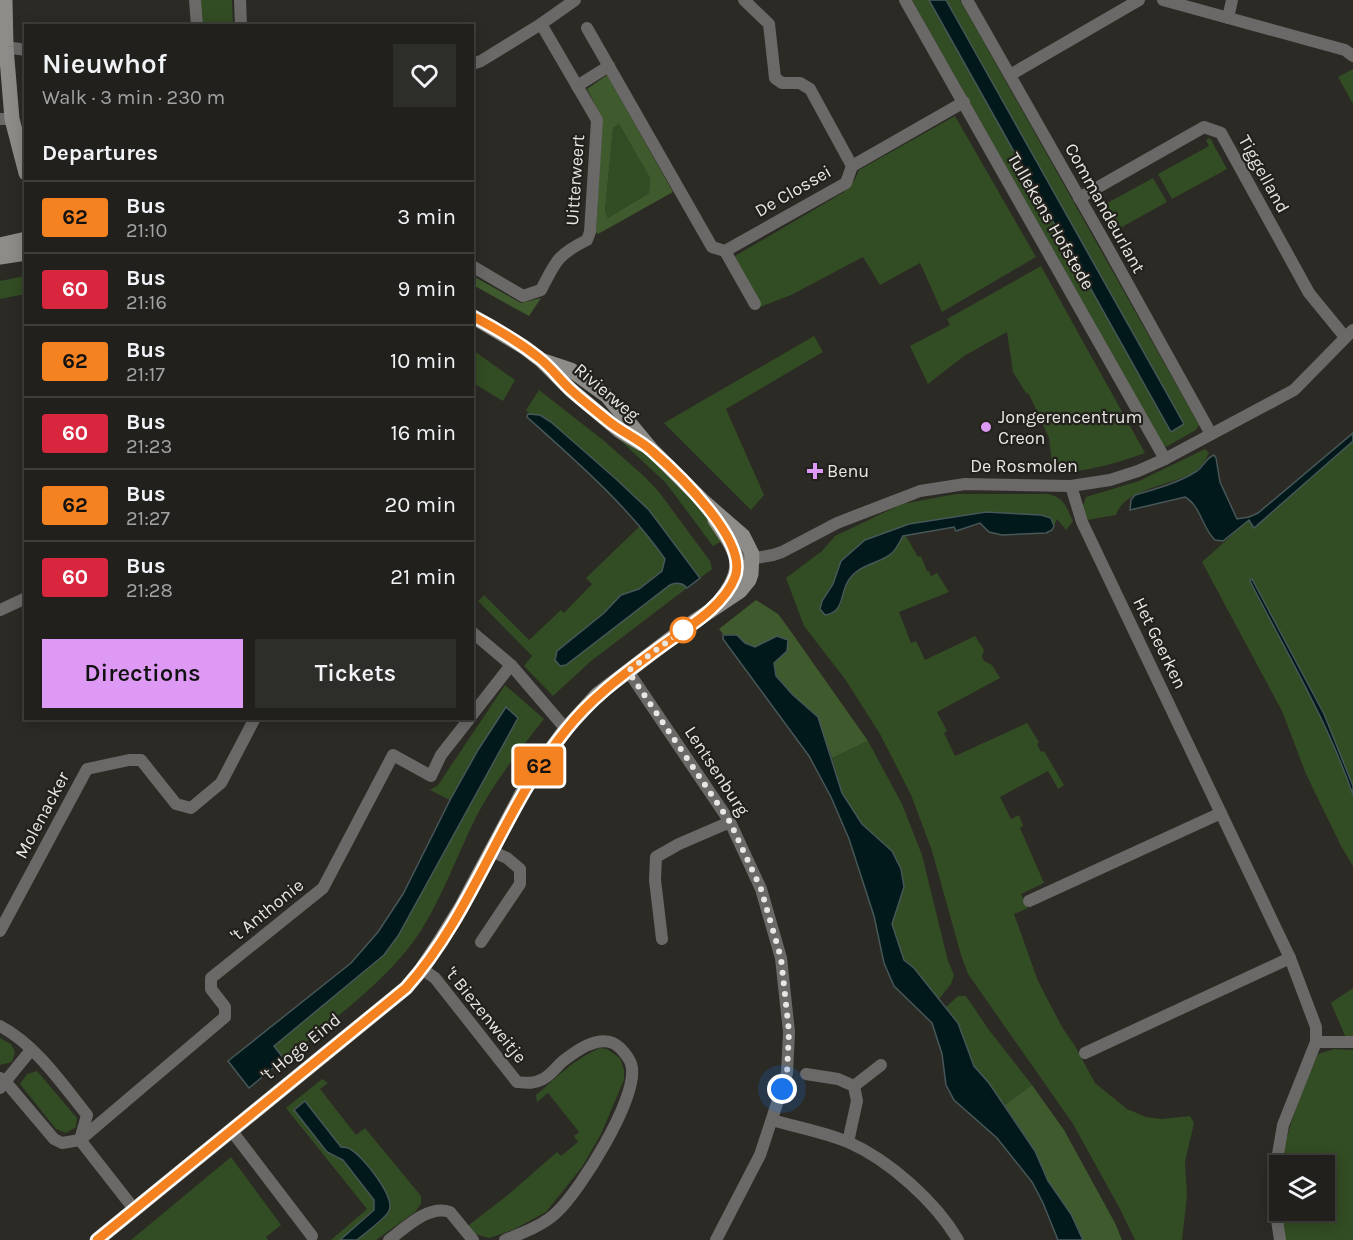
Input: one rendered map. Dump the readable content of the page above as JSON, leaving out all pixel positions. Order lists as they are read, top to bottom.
{
  "streets": {
    "street": [
      "Tiggelland",
      "Uitterweert",
      "De Clossei",
      "Commandeurlant",
      "Tullekens Hofstede",
      "Rivierweg",
      "De Rosmolen",
      "Het Geerken",
      "Lentsenburg",
      "Molenacker",
      "'t Anthonie",
      "'t Biezenweitje",
      "'t Hoge Eind"
    ]
  },
  "crossings": [
    ["Tiggelland", "Commandeurlant"],
    ["Tiggelland", "De Rosmolen"],
    ["De Clossei", "Tullekens Hofstede"],
    ["Commandeurlant", "De Rosmolen"],
    ["Tullekens Hofstede", "De Rosmolen"],
    ["Rivierweg", "De Rosmolen"],
    ["Rivierweg", "'t Hoge Eind"],
    ["De Rosmolen", "Het Geerken"],
    ["De Rosmolen", "'t Hoge Eind"],
    ["Lentsenburg", "'t Hoge Eind"],
    ["'t Biezenweitje", "'t Hoge Eind"]
  ],
  "places": {
    "other": ["Jongerencentrum Creon"],
    "health": ["Benu"]
  },
  "lines": ["bus line 62"],
  "page": {
    "on_map": "62",
    "heading": [
      ["Nieuwhof", "Walk · 3 min · 230 m"],
      "Departures"
    ],
    "list": [
      {
        "mark": "62",
        "name": "Bus",
        "note": "21:10",
        "value": "3 min"
      },
      {
        "mark": "60",
        "name": "Bus",
        "note": "21:16",
        "value": "9 min"
      },
      {
        "mark": "62",
        "name": "Bus",
        "note": "21:17",
        "value": "10 min"
      },
      {
        "mark": "60",
        "name": "Bus",
        "note": "21:23",
        "value": "16 min"
      },
      {
        "mark": "62",
        "name": "Bus",
        "note": "21:27",
        "value": "20 min"
      },
      {
        "mark": "60",
        "name": "Bus",
        "note": "21:28",
        "value": "21 min"
      }
    ],
    "buttons": ["Directions", "Tickets"]
  }
}
